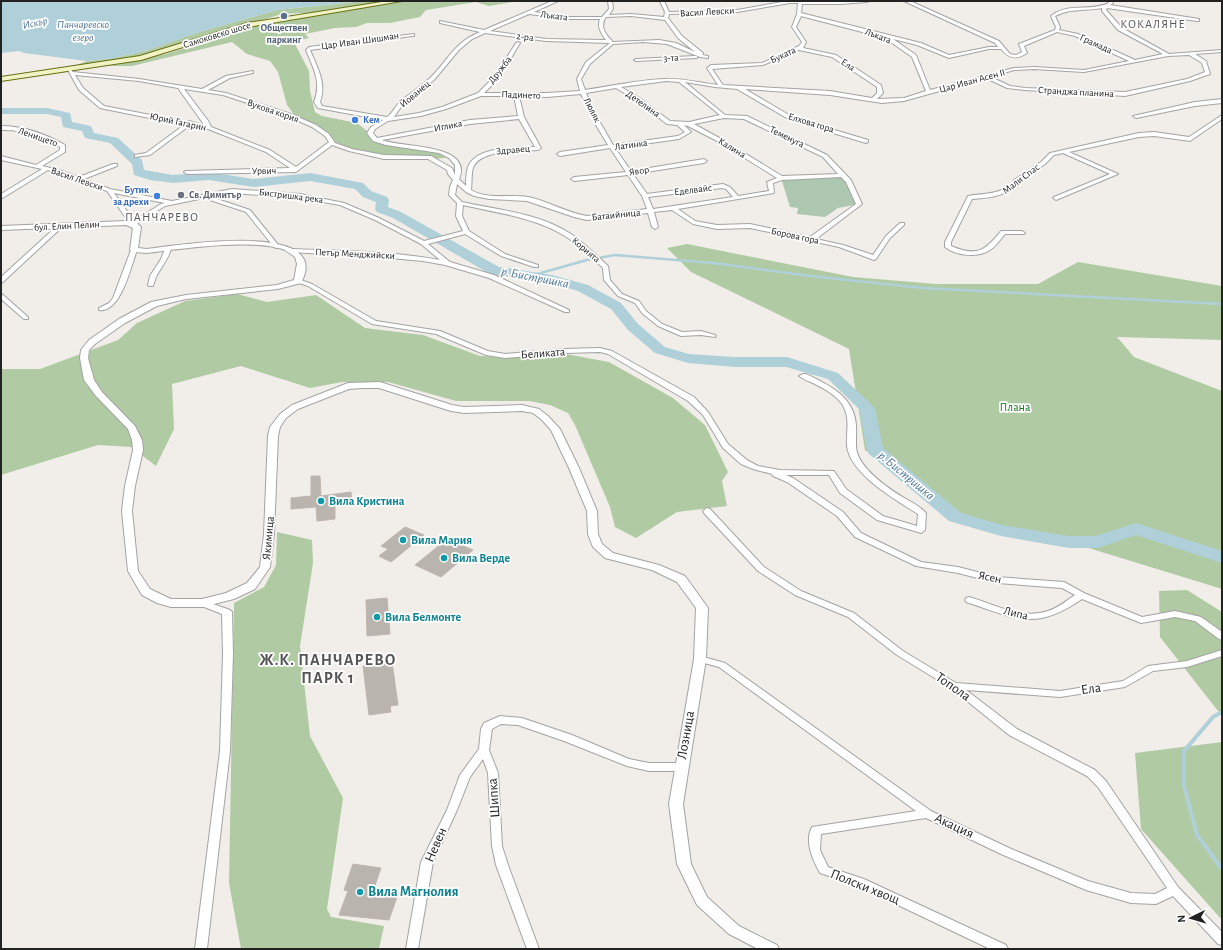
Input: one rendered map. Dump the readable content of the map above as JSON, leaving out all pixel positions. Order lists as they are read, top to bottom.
{
  "streets": {
    "main road": ["Самоковско шосе"],
    "street": [
      "Васил Левски",
      "Лъката",
      "2-ра",
      "Цар Иван Шишман",
      "Грамада",
      "Буката",
      "3-та",
      "Ела",
      "Дружба",
      "Цар Иван Асен II",
      "Странджа планина",
      "Йованец",
      "Падинето",
      "Детелина",
      "Люляк",
      "Вукова кория",
      "Юрий Гагарин",
      "Елхова гора",
      "Иглика",
      "Ленището",
      "Теменуга",
      "Латинка",
      "Калина",
      "Здравец",
      "Урвич",
      "Явор",
      "Мали Спас",
      "Еделвайс",
      "Бистришка река",
      "Батаийница",
      "бул. Елин Пелин",
      "Борова гора",
      "Корията",
      "Петър Менджийски",
      "Беликата",
      "Якимица",
      "Ясен",
      "Липа",
      "Топола",
      "Лозница",
      "Шипка",
      "Акация",
      "Невен",
      "Полски хвощ"
    ]
  },
  "crossings": [
    ["Васил Левски", "Буката"],
    ["Васил Левски", "Ленището"],
    ["Васил Левски", "Бистришка река"],
    ["Васил Левски", "бул. Елин Пелин"],
    ["Лъката", "Буката"],
    ["Лъката", "Цар Иван Асен II"],
    ["Лъката", "Йованец"],
    ["Самоковско шосе", "Вукова кория"],
    ["Самоковско шосе", "Юрий Гагарин"],
    ["2-ра", "3-та"],
    ["2-ра", "Йованец"],
    ["2-ра", "Люляк"],
    ["Цар Иван Шишман", "Падинето"],
    ["Грамада", "Цар Иван Асен II"],
    ["Буката", "Ела"],
    ["Ела", "Цар Иван Асен II"],
    ["Ела", "Топола"],
    ["Дружба", "Падинето"],
    ["Цар Иван Асен II", "Странджа планина"],
    ["Цар Иван Асен II", "Падинето"],
    ["Цар Иван Асен II", "Елхова гора"],
    ["Йованец", "Падинето"],
    ["Йованец", "Иглика"],
    ["Падинето", "Детелина"],
    ["Падинето", "Люляк"],
    ["Детелина", "Калина"],
    ["Люляк", "Латинка"],
    ["Люляк", "Явор"],
    ["Люляк", "Еделвайс"],
    ["Люляк", "Батаийница"],
    ["Вукова кория", "Юрий Гагарин"],
    ["Юрий Гагарин", "Урвич"],
    ["Иглика", "Здравец"],
    ["Теменуга", "Калина"],
    ["Теменуга", "Борова гора"],
    ["Латинка", "Калина"],
    ["Калина", "Батаийница"],
    ["Здравец", "Батаийница"],
    ["Еделвайс", "Батаийница"],
    ["Бистришка река", "бул. Елин Пелин"],
    ["Бистришка река", "Петър Менджийски"],
    ["Батаийница", "Борова гора"],
    ["Беликата", "Якимица"],
    ["Беликата", "Ясен"],
    ["Якимица", "Лозница"],
    ["Ясен", "Липа"],
    ["Топола", "Акация"],
    ["Лозница", "Шипка"],
    ["Лозница", "Акация"],
    ["Шипка", "Невен"],
    ["Акация", "Полски хвощ"]
  ],
  "districts": ["КОКАЛЯНЕ", "ПАНЧАРЕВО", "Ж.К. ПАНЧАРЕВО ПАРК 1"],
  "water": ["Искър", "Панчаревско езеро", "р. Бистришка"],
  "parks": ["Плана"],
  "places": [
    "Обществен паркинг",
    "Кем",
    "Св. Димитър",
    "Бутик за дрехи",
    "Вила Кристина",
    "Вила Мария",
    "Вила Верде",
    "Вила Белмонте",
    "Вила Магнолия"
  ],
  "north": "left"
}
